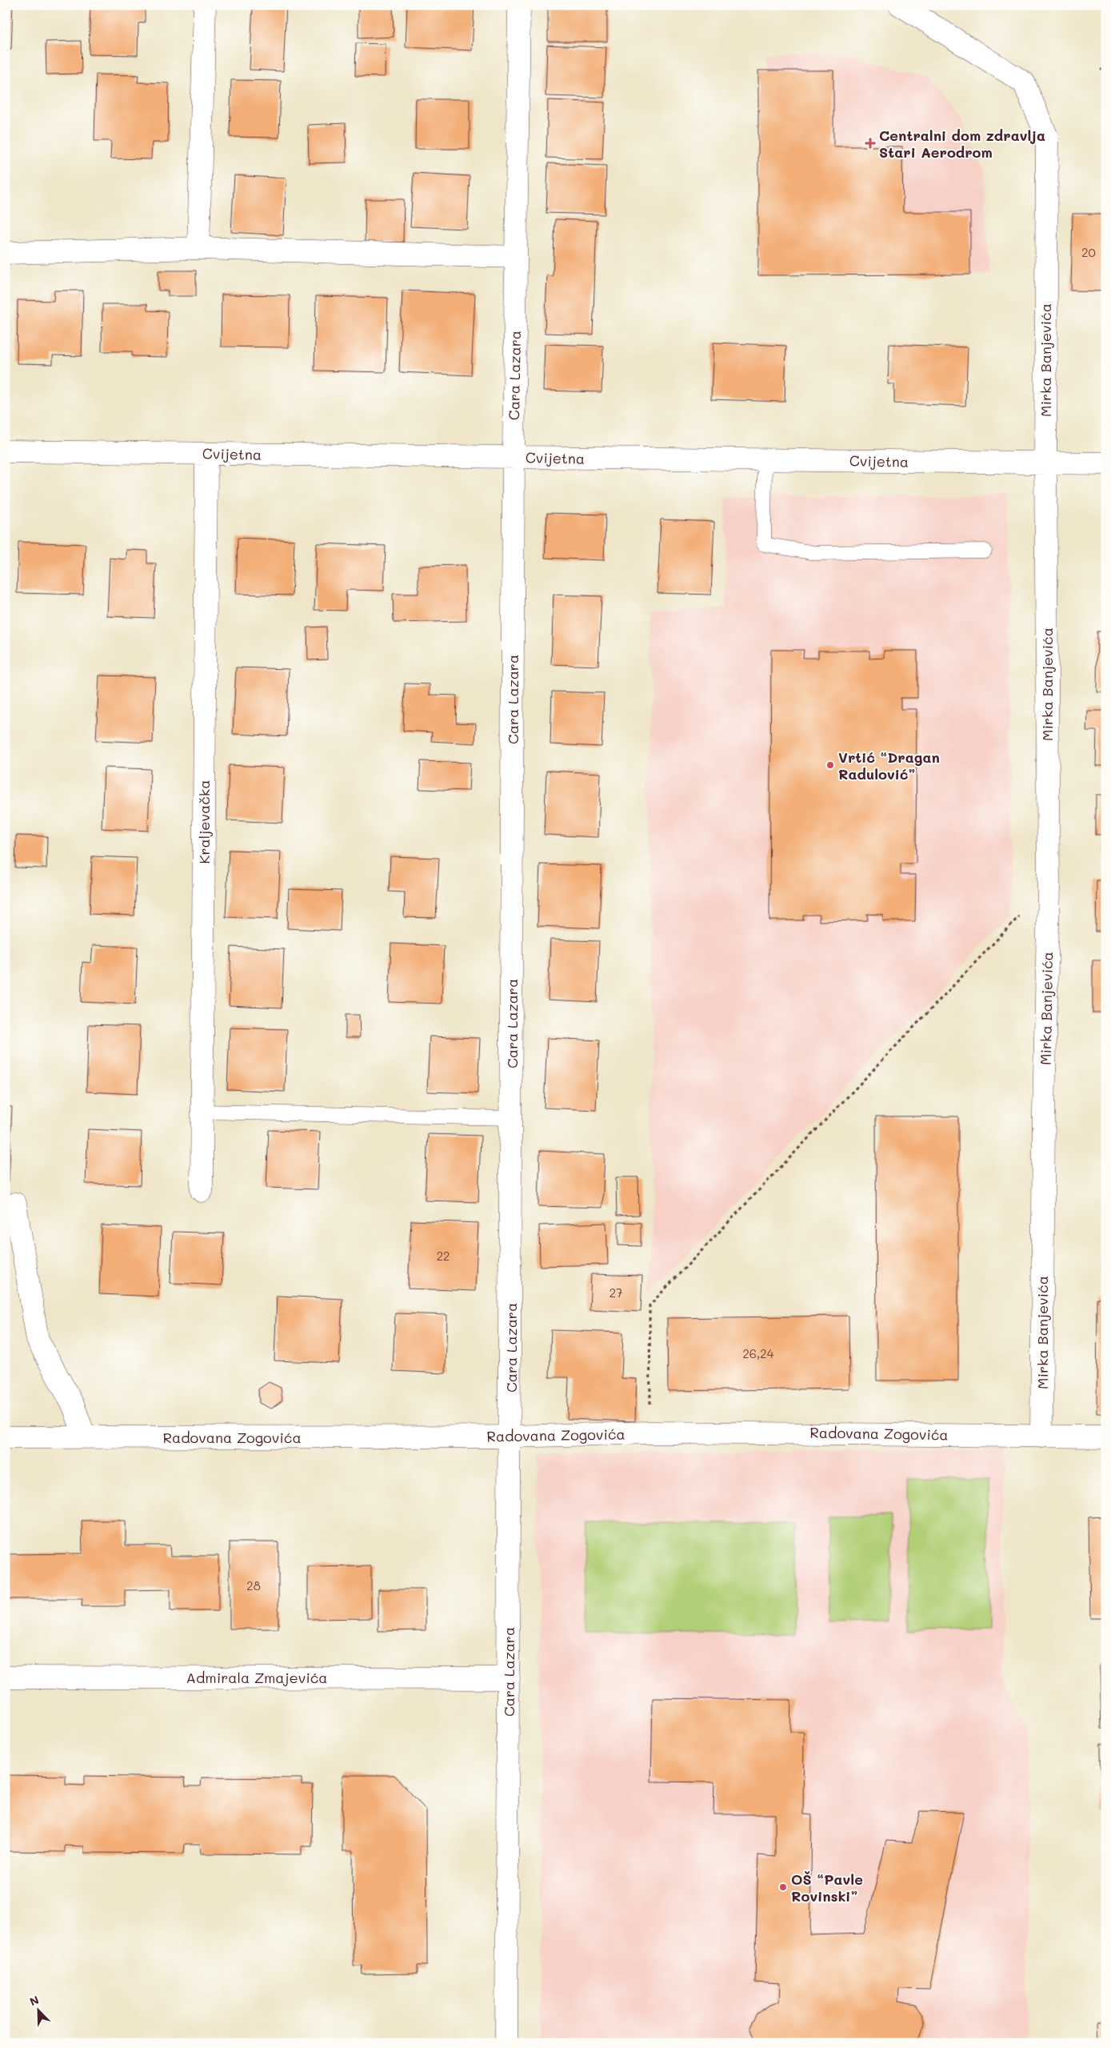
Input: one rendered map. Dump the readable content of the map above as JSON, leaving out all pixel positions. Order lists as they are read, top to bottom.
{
  "streets": {
    "street": [
      "Mirka Banjevića",
      "Cara Lazara",
      "Cvijetna",
      "Kraljevačka",
      "Radovana Zogovića",
      "Admirala Zmajevića"
    ]
  },
  "crossings": [
    ["Mirka Banjevića", "Cvijetna"],
    ["Mirka Banjevića", "Radovana Zogovića"],
    ["Cara Lazara", "Cvijetna"],
    ["Cara Lazara", "Radovana Zogovića"],
    ["Cara Lazara", "Admirala Zmajevića"],
    ["Cvijetna", "Kraljevačka"]
  ],
  "places": {
    "health": ["Centralni dom zdravlja Stari Aerodrom"],
    "other": ["Vrtić “Dragan Radulović”", "OŠ “Pavle Rovinski”"]
  },
  "house_numbers": [
    "20",
    "22",
    "27",
    "26,24",
    "28"
  ],
  "north": "top left"
}
